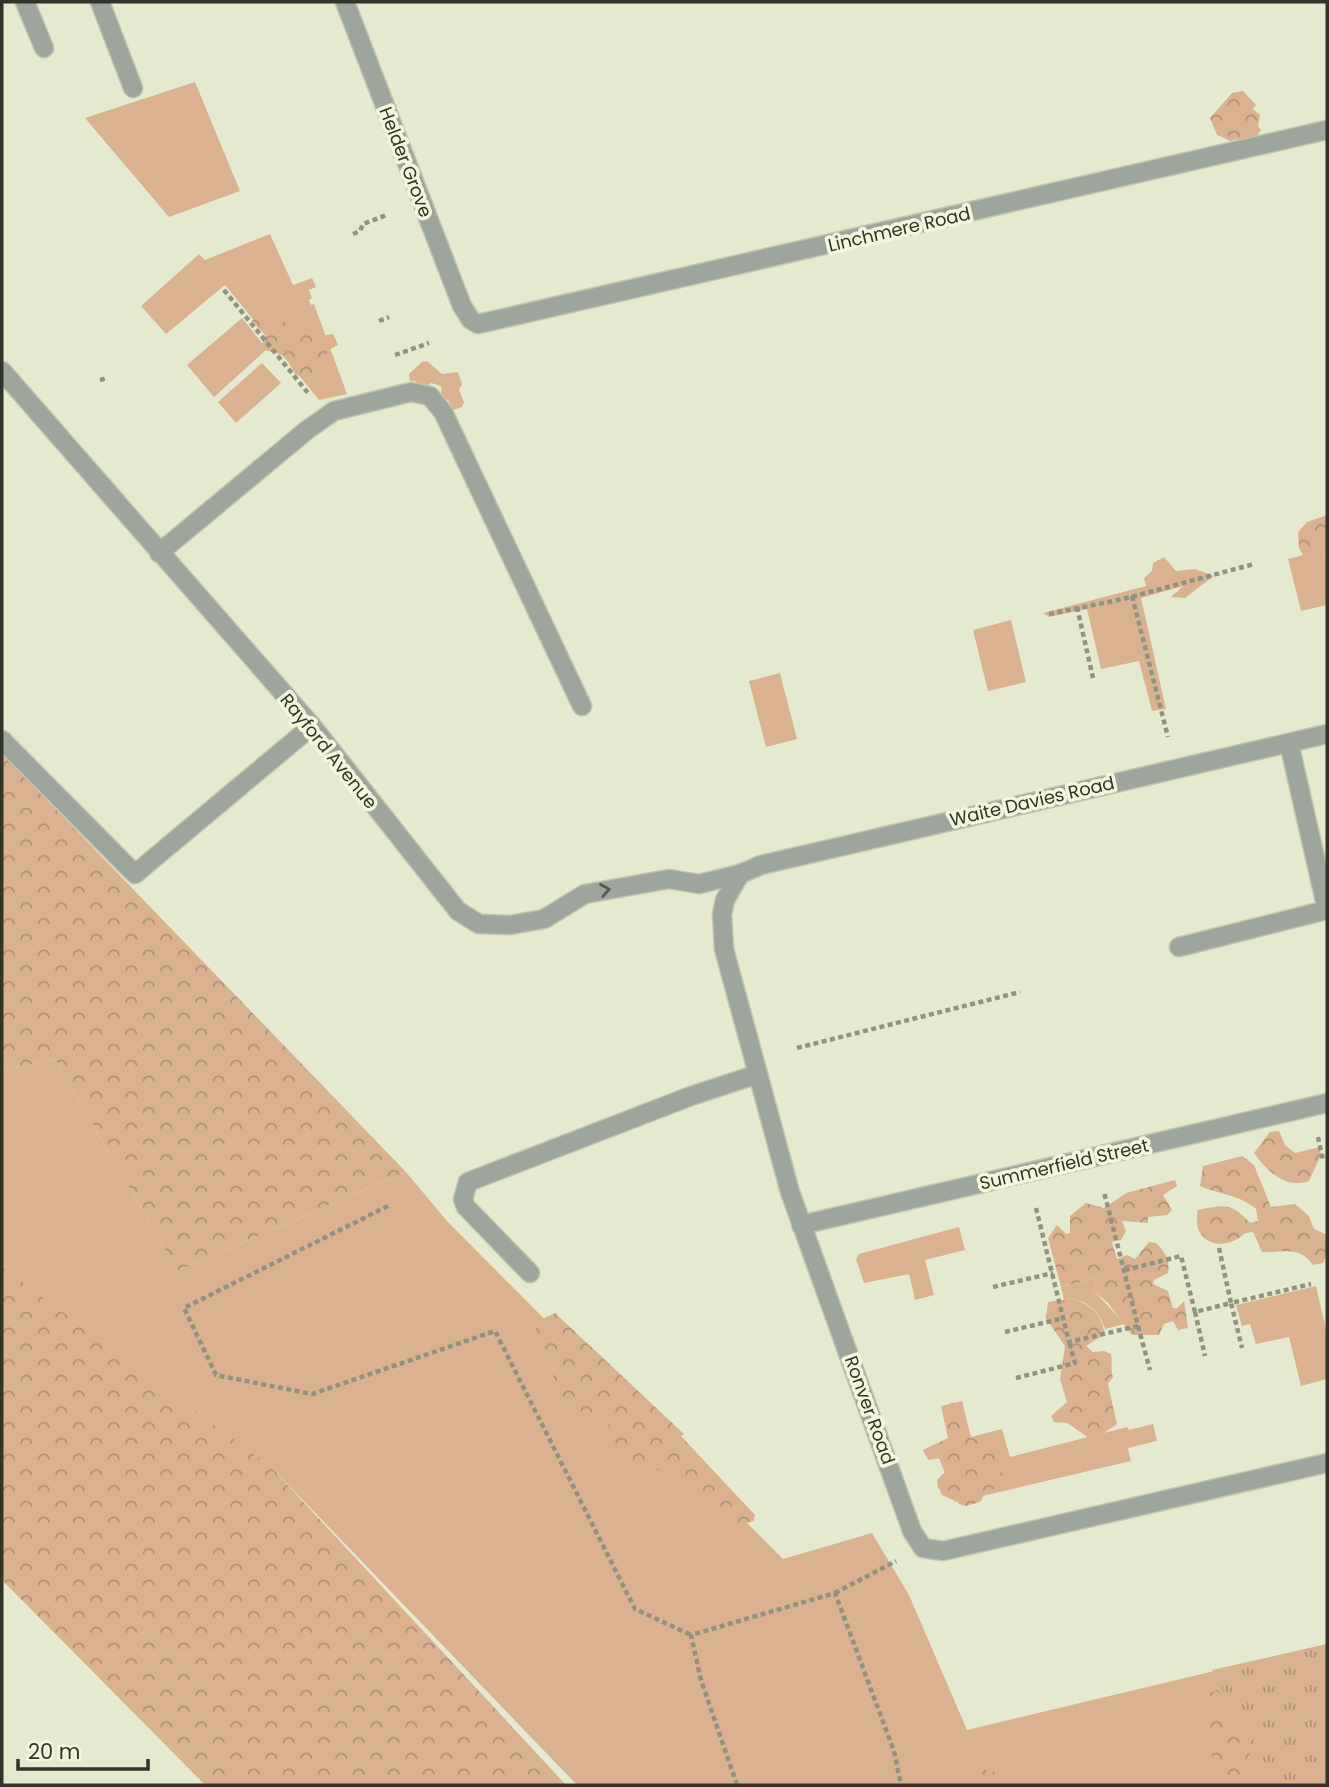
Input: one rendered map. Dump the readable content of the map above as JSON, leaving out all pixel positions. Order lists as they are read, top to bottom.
{
  "streets": {
    "street": [
      "Helder Grove",
      "Linchmere Road",
      "Rayford Avenue",
      "Waite Davies Road",
      "Summerfield Street",
      "Ronver Road"
    ]
  },
  "crossings": [
    ["Helder Grove", "Linchmere Road"],
    ["Rayford Avenue", "Waite Davies Road"],
    ["Rayford Avenue", "Ronver Road"],
    ["Waite Davies Road", "Ronver Road"],
    ["Summerfield Street", "Ronver Road"]
  ],
  "one_way": ["Rayford Avenue"],
  "scale_bar": "20 m"
}
